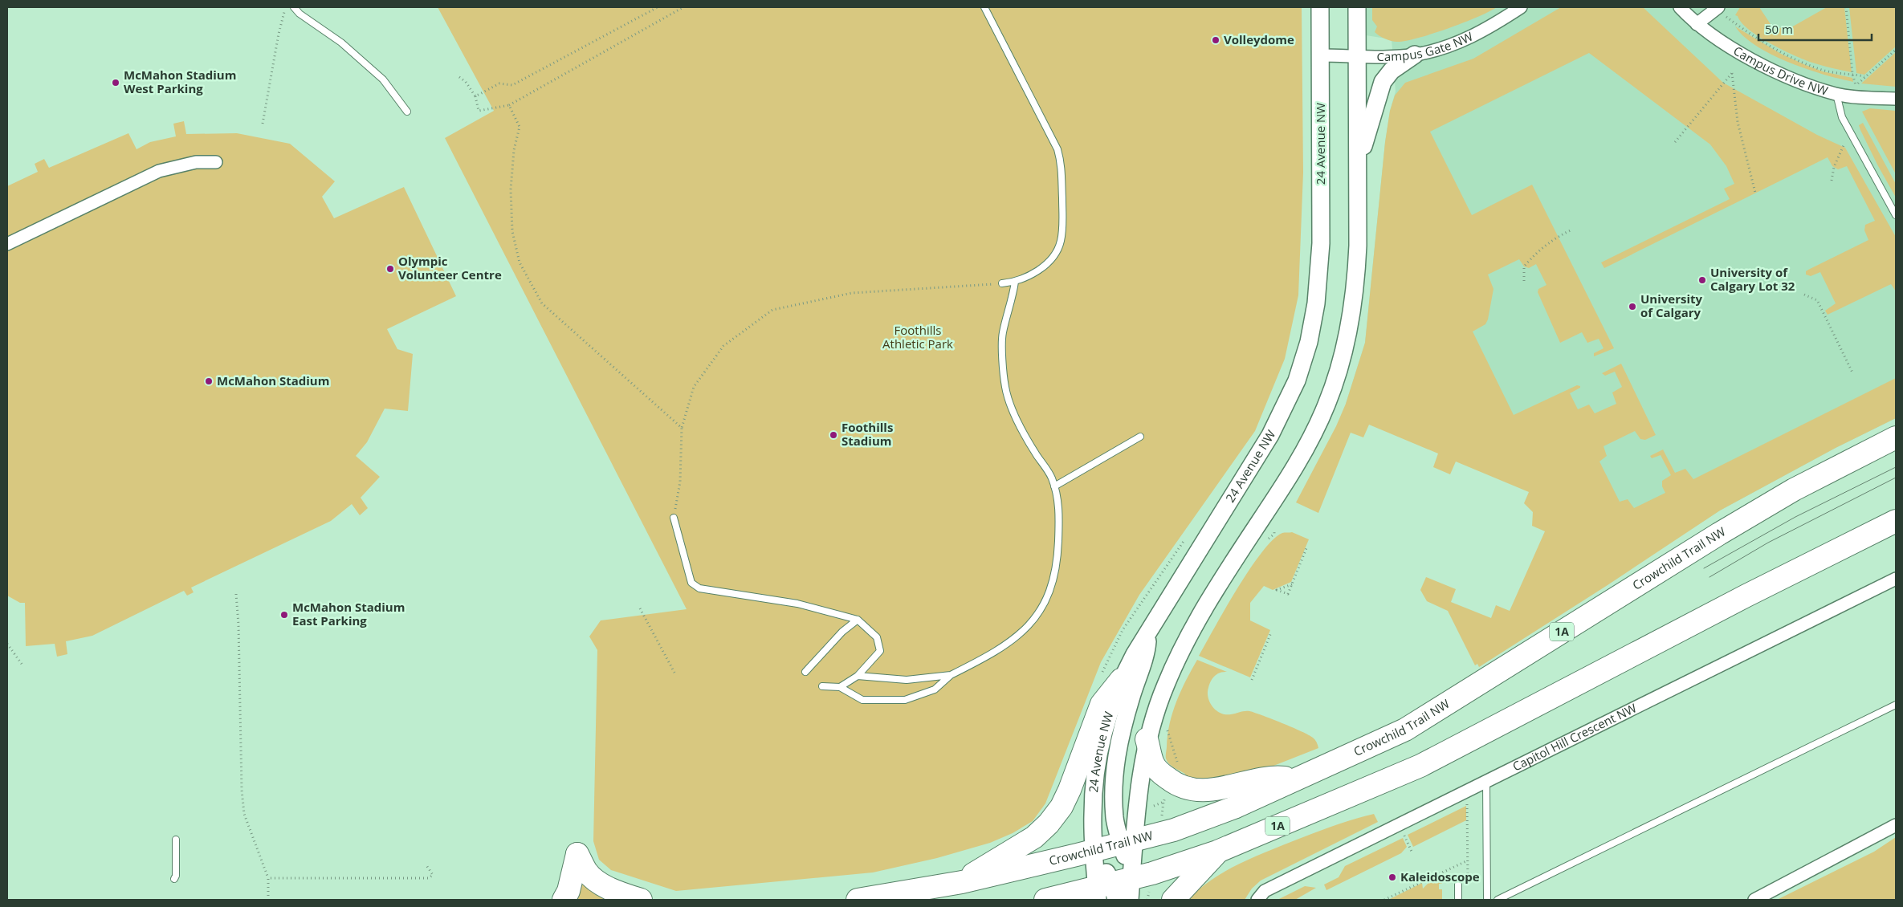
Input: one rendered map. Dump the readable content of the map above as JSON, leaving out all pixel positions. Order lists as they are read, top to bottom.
{
  "streets": {
    "highway": ["Crowchild Trail NW", "1A"],
    "street": [
      "Campus Gate NW",
      "Campus Drive NW",
      "24 Avenue NW",
      "Capitol Hill Crescent NW"
    ]
  },
  "crossings": [
    ["Campus Gate NW", "24 Avenue NW"],
    ["24 Avenue NW", "Crowchild Trail NW"],
    ["24 Avenue NW", "1A"]
  ],
  "parks": ["Foothills Athletic Park"],
  "places": [
    "Volleydome",
    "McMahon Stadium West Parking",
    "Olympic Volunteer Centre",
    "University of Calgary Lot 32",
    "University of Calgary",
    "McMahon Stadium",
    "Foothills Stadium",
    "McMahon Stadium East Parking",
    "Kaleidoscope"
  ],
  "scale_bar": "50 m"
}
